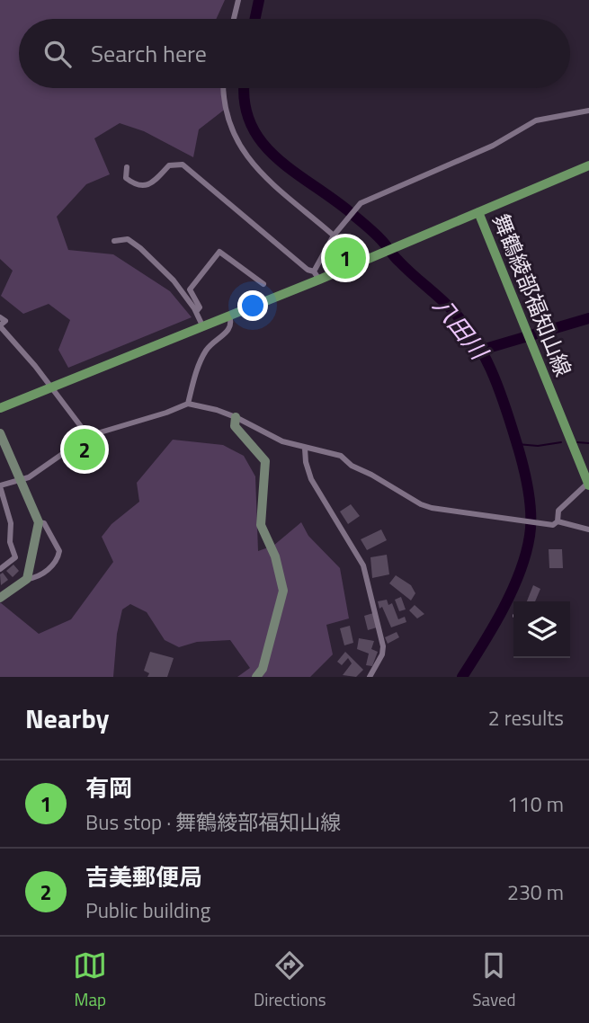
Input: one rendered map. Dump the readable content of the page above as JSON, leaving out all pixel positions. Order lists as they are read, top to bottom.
{
  "streets": {
    "main road": ["舞鶴綾部福知山線"]
  },
  "water": ["八田川"],
  "page": {
    "search": "Search here",
    "pins": ["1", "2"],
    "heading": ["Nearby", "2 results"],
    "list": [
      {
        "mark": "1",
        "name": "有岡",
        "note": "Bus stop · 舞鶴綾部福知山線",
        "value": "110 m"
      },
      {
        "mark": "2",
        "name": "吉美郵便局",
        "note": "Public building",
        "value": "230 m"
      }
    ],
    "nav": ["Map", "Directions", "Saved"]
  }
}
